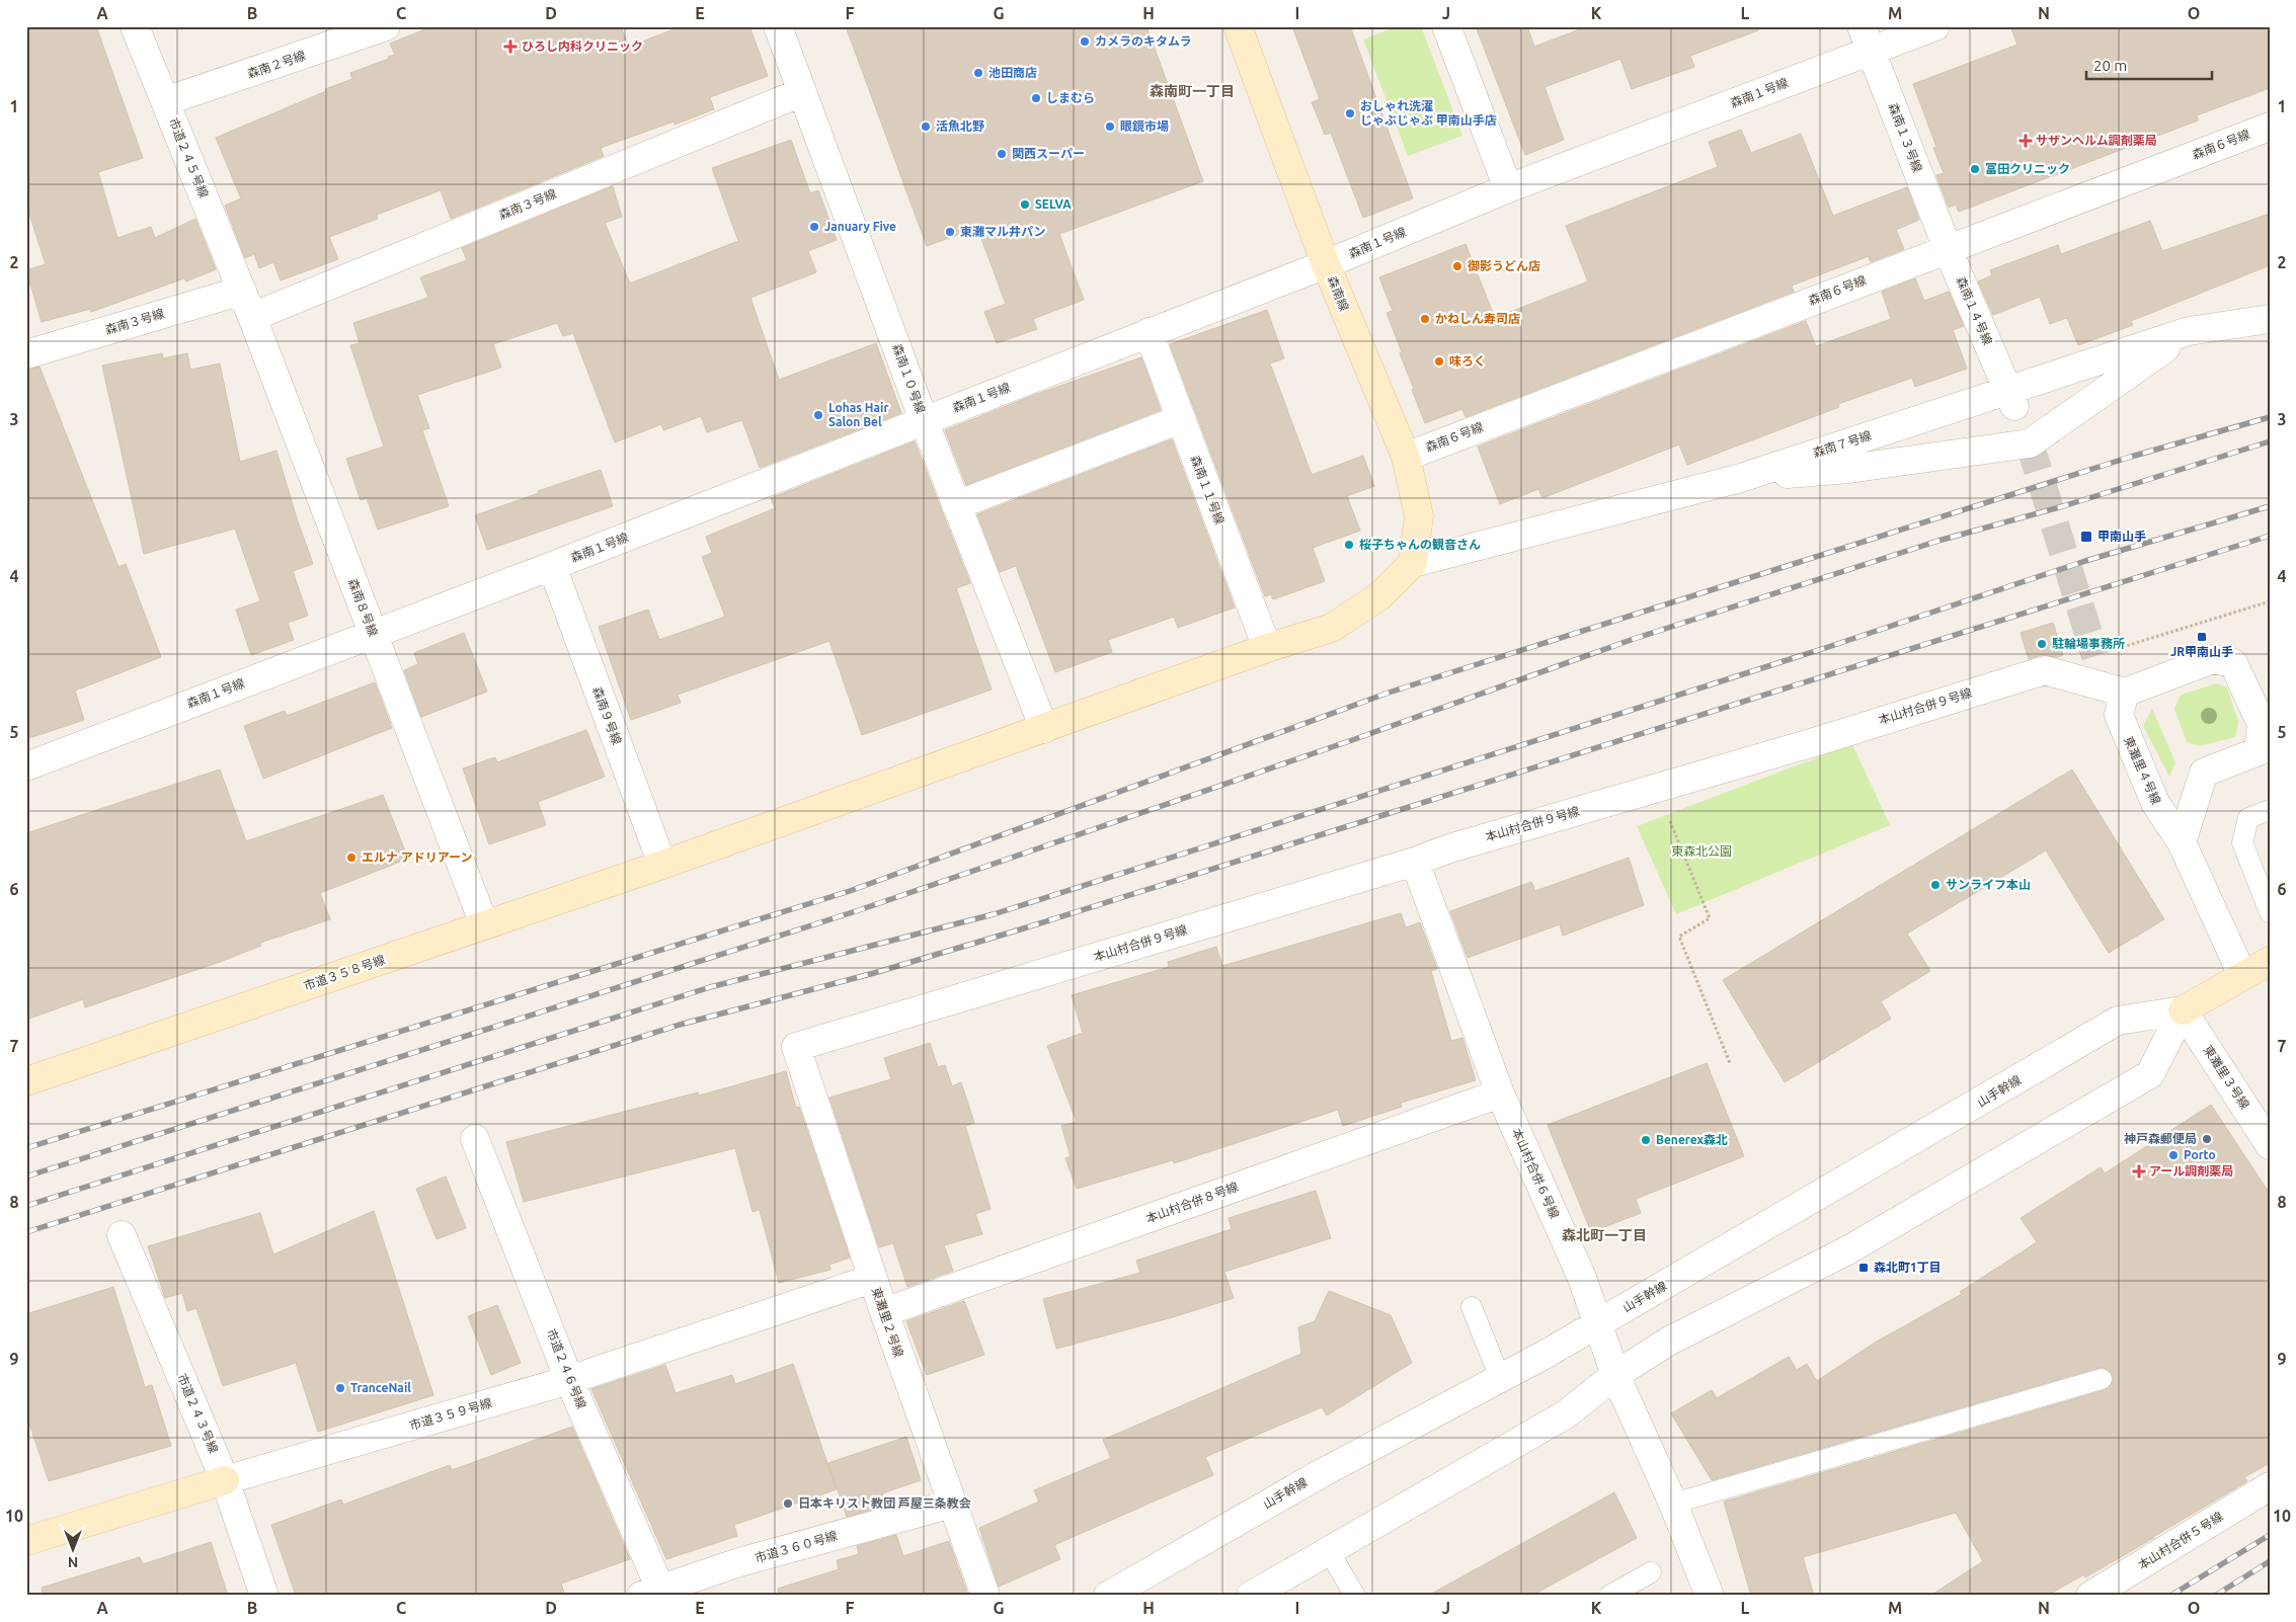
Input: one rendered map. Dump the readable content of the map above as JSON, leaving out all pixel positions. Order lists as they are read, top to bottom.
{
  "streets": {
    "street": [
      "森南２号線",
      "森南１号線",
      "森南１３号線",
      "森南６号線",
      "市道２４５号線",
      "森南３号線",
      "森南線",
      "森南１４号線",
      "森南１０号線",
      "森南７号線",
      "森南１１号線",
      "森南８号線",
      "本山村合併９号線",
      "森南９号線",
      "東灘里４号線",
      "市道３５８号線",
      "東灘里３号線",
      "山手幹線",
      "本山村合併６号線",
      "本山村合併８号線",
      "東灘里２号線",
      "市道２４６号線",
      "市道２４３号線",
      "市道３５９号線",
      "本山村合併５号線",
      "市道３６０号線"
    ]
  },
  "crossings": [
    ["森南２号線", "市道２４５号線"],
    ["森南１号線", "森南１３号線"],
    ["森南１号線", "森南線"],
    ["森南１号線", "森南１０号線"],
    ["森南１号線", "森南１１号線"],
    ["森南１号線", "森南８号線"],
    ["森南１号線", "森南９号線"],
    ["森南１３号線", "森南６号線"],
    ["森南１３号線", "森南１４号線"],
    ["森南６号線", "森南線"],
    ["森南６号線", "森南１４号線"],
    ["市道２４５号線", "森南３号線"],
    ["市道２４５号線", "森南８号線"],
    ["森南３号線", "森南１０号線"],
    ["森南３号線", "森南８号線"],
    ["森南線", "森南７号線"],
    ["森南線", "市道３５８号線"],
    ["森南１４号線", "森南７号線"],
    ["森南１０号線", "市道３５８号線"],
    ["森南７号線", "市道３５８号線"],
    ["森南１１号線", "市道３５８号線"],
    ["森南８号線", "市道３５８号線"],
    ["本山村合併９号線", "東灘里４号線"],
    ["本山村合併９号線", "本山村合併６号線"],
    ["本山村合併９号線", "東灘里２号線"],
    ["森南９号線", "市道３５８号線"],
    ["東灘里４号線", "山手幹線"],
    ["東灘里３号線", "山手幹線"],
    ["山手幹線", "本山村合併６号線"],
    ["本山村合併６号線", "本山村合併８号線"],
    ["本山村合併８号線", "東灘里２号線"],
    ["東灘里２号線", "市道３５９号線"],
    ["東灘里２号線", "市道３６０号線"],
    ["市道２４６号線", "市道３５９号線"],
    ["市道２４６号線", "市道３６０号線"],
    ["市道２４３号線", "市道３５９号線"]
  ],
  "districts": ["森南町一丁目", "森北町一丁目"],
  "parks": ["東森北公園"],
  "places": {
    "other": [
      "カメラのキタムラ",
      "池田商店",
      "しまむら",
      "おしゃれ洗濯 じゃぶじゃぶ 甲南山手店",
      "活魚北野",
      "眼鏡市場",
      "関西スーパー",
      "冨田クリニック",
      "SELVA",
      "January Five",
      "東灘マル井パン",
      "御影うどん店",
      "かねしん寿司店",
      "味ろく",
      "Lohas Hair Salon Bel",
      "桜子ちゃんの観音さん",
      "駐輪場事務所",
      "エルナ アドリアーン",
      "サンライフ本山",
      "神戸森郵便局",
      "Benerex森北",
      "Porto",
      "TranceNail",
      "日本キリスト教団 芦屋三条教会"
    ],
    "health": ["ひろし内科クリニック", "サザンヘルム調剤薬局", "アール調剤薬局"],
    "transit": ["甲南山手", "JR甲南山手", "森北町1丁目"]
  },
  "scale_bar": "20 m",
  "north": "bottom",
  "grid": {
    "columns": [
      "A",
      "B",
      "C",
      "D",
      "E",
      "F",
      "G",
      "H",
      "I",
      "J",
      "K",
      "L",
      "M",
      "N",
      "O"
    ],
    "rows": [
      "1",
      "2",
      "3",
      "4",
      "5",
      "6",
      "7",
      "8",
      "9",
      "10"
    ]
  }
}
